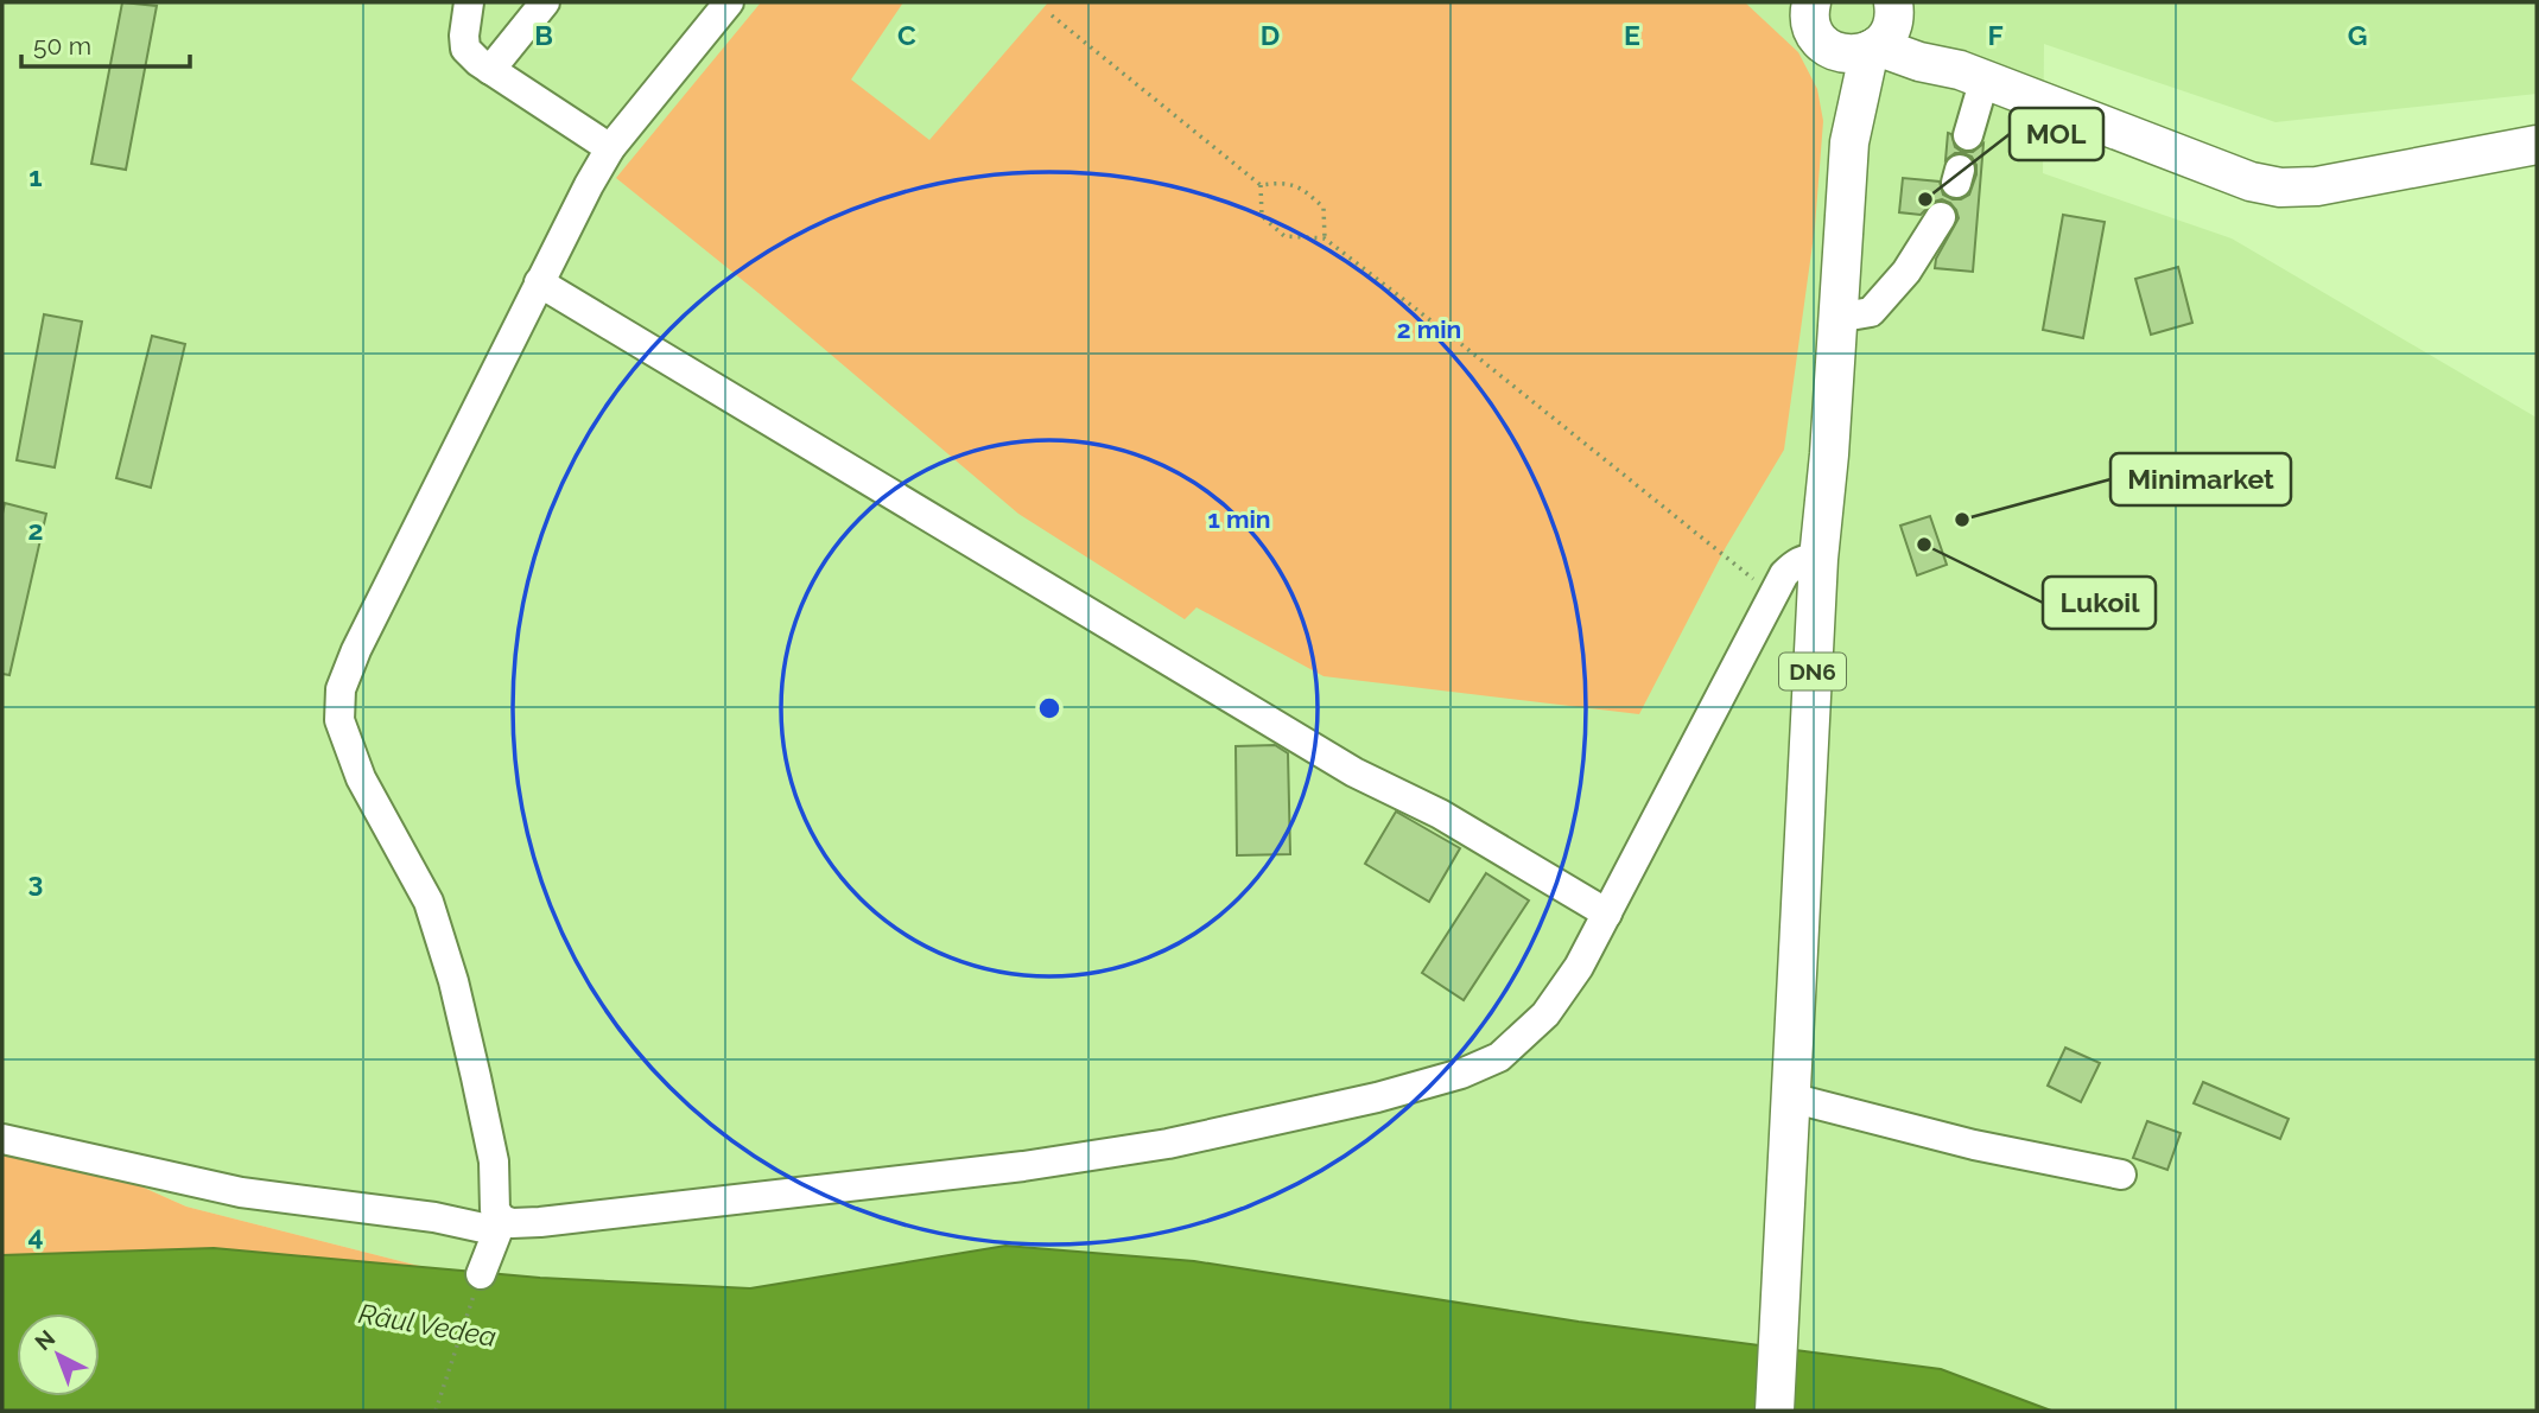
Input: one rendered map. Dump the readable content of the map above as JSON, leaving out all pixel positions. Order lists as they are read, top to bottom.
{
  "streets": {
    "main road": ["DN6"]
  },
  "water": ["Râul Vedea"],
  "places": ["MOL", "Minimarket", "Lukoil"],
  "scale_bar": "50 m",
  "north": "top left",
  "grid": {
    "columns": [
      "B",
      "C",
      "D",
      "E",
      "F",
      "G"
    ],
    "rows": [
      "1",
      "2",
      "3",
      "4"
    ]
  },
  "rings": ["2 min", "1 min"]
}
